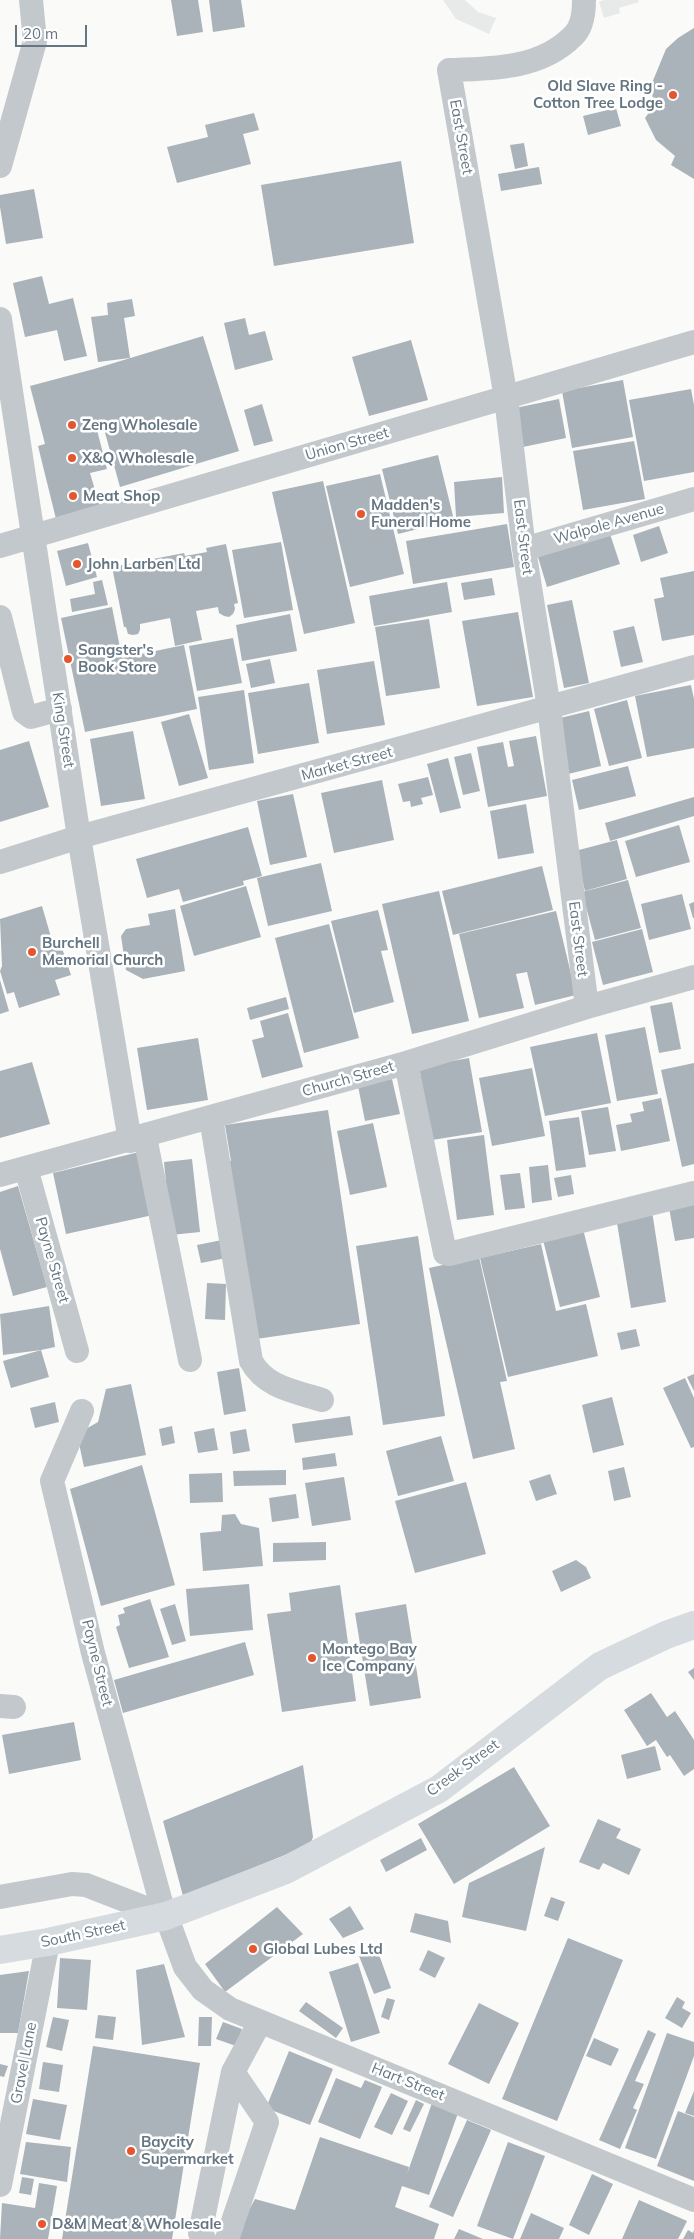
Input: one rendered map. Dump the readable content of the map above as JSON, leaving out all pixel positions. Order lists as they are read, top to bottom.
{
  "streets": {
    "main road": ["Creek Street", "South Street"],
    "street": [
      "East Street",
      "Union Street",
      "Walpole Avenue",
      "King Street",
      "Market Street",
      "Church Street",
      "Payne Street",
      "Gravel Lane",
      "Hart Street"
    ]
  },
  "crossings": [
    ["East Street", "Union Street"],
    ["East Street", "Walpole Avenue"],
    ["East Street", "Market Street"],
    ["East Street", "Church Street"],
    ["Union Street", "King Street"],
    ["King Street", "Market Street"],
    ["King Street", "Church Street"],
    ["Church Street", "Payne Street"],
    ["Payne Street", "Creek Street"],
    ["Payne Street", "South Street"],
    ["Payne Street", "Hart Street"],
    ["Creek Street", "South Street"],
    ["Creek Street", "Hart Street"],
    ["South Street", "Gravel Lane"],
    ["South Street", "Hart Street"]
  ],
  "places": [
    "Old Slave Ring - Cotton Tree Lodge",
    "Zeng Wholesale",
    "X&Q Wholesale",
    "Meat Shop",
    "Madden's Funeral Home",
    "John Larben Ltd",
    "Sangster's Book Store",
    "Burchell Memorial Church",
    "Montego Bay Ice Company",
    "Global Lubes Ltd",
    "Baycity Supermarket",
    "D&M Meat & Wholesale"
  ],
  "scale_bar": "20 m"
}
